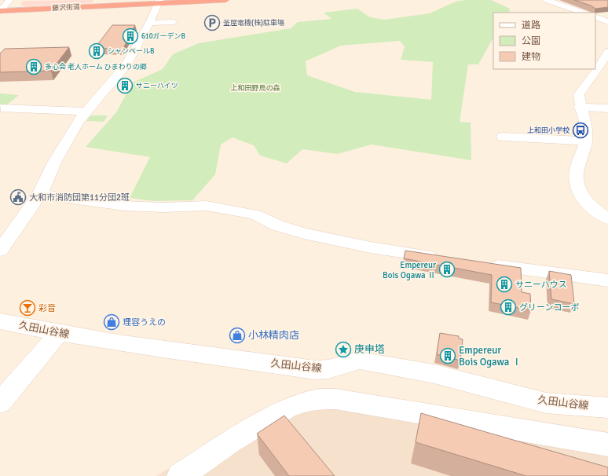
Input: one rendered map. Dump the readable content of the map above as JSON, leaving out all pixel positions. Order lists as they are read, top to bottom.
{
  "streets": {
    "highway": ["藤沢街道"],
    "street": ["久田山谷線"]
  },
  "parks": ["上和田野鳥の森"],
  "places": {
    "parking": ["釜屋電機(株)駐車場"],
    "building": [
      "610ガーデンB",
      "シャンベールB",
      "多心会 老人ホーム ひまわりの郷",
      "サニーハイツ",
      "Empereur Bois Ogawa Ⅱ",
      "サニーハウス",
      "グリーンコーポ",
      "Empereur Bois Ogawa Ⅰ"
    ],
    "bus stop": ["上和田小学校"],
    "public building": ["大和市消防団第11分団2班"],
    "bar": ["彩音"],
    "shop": ["理容うえの", "小林精肉店"],
    "place": ["庚申塔"]
  },
  "legend": ["道路", "公園", "建物"]
}
